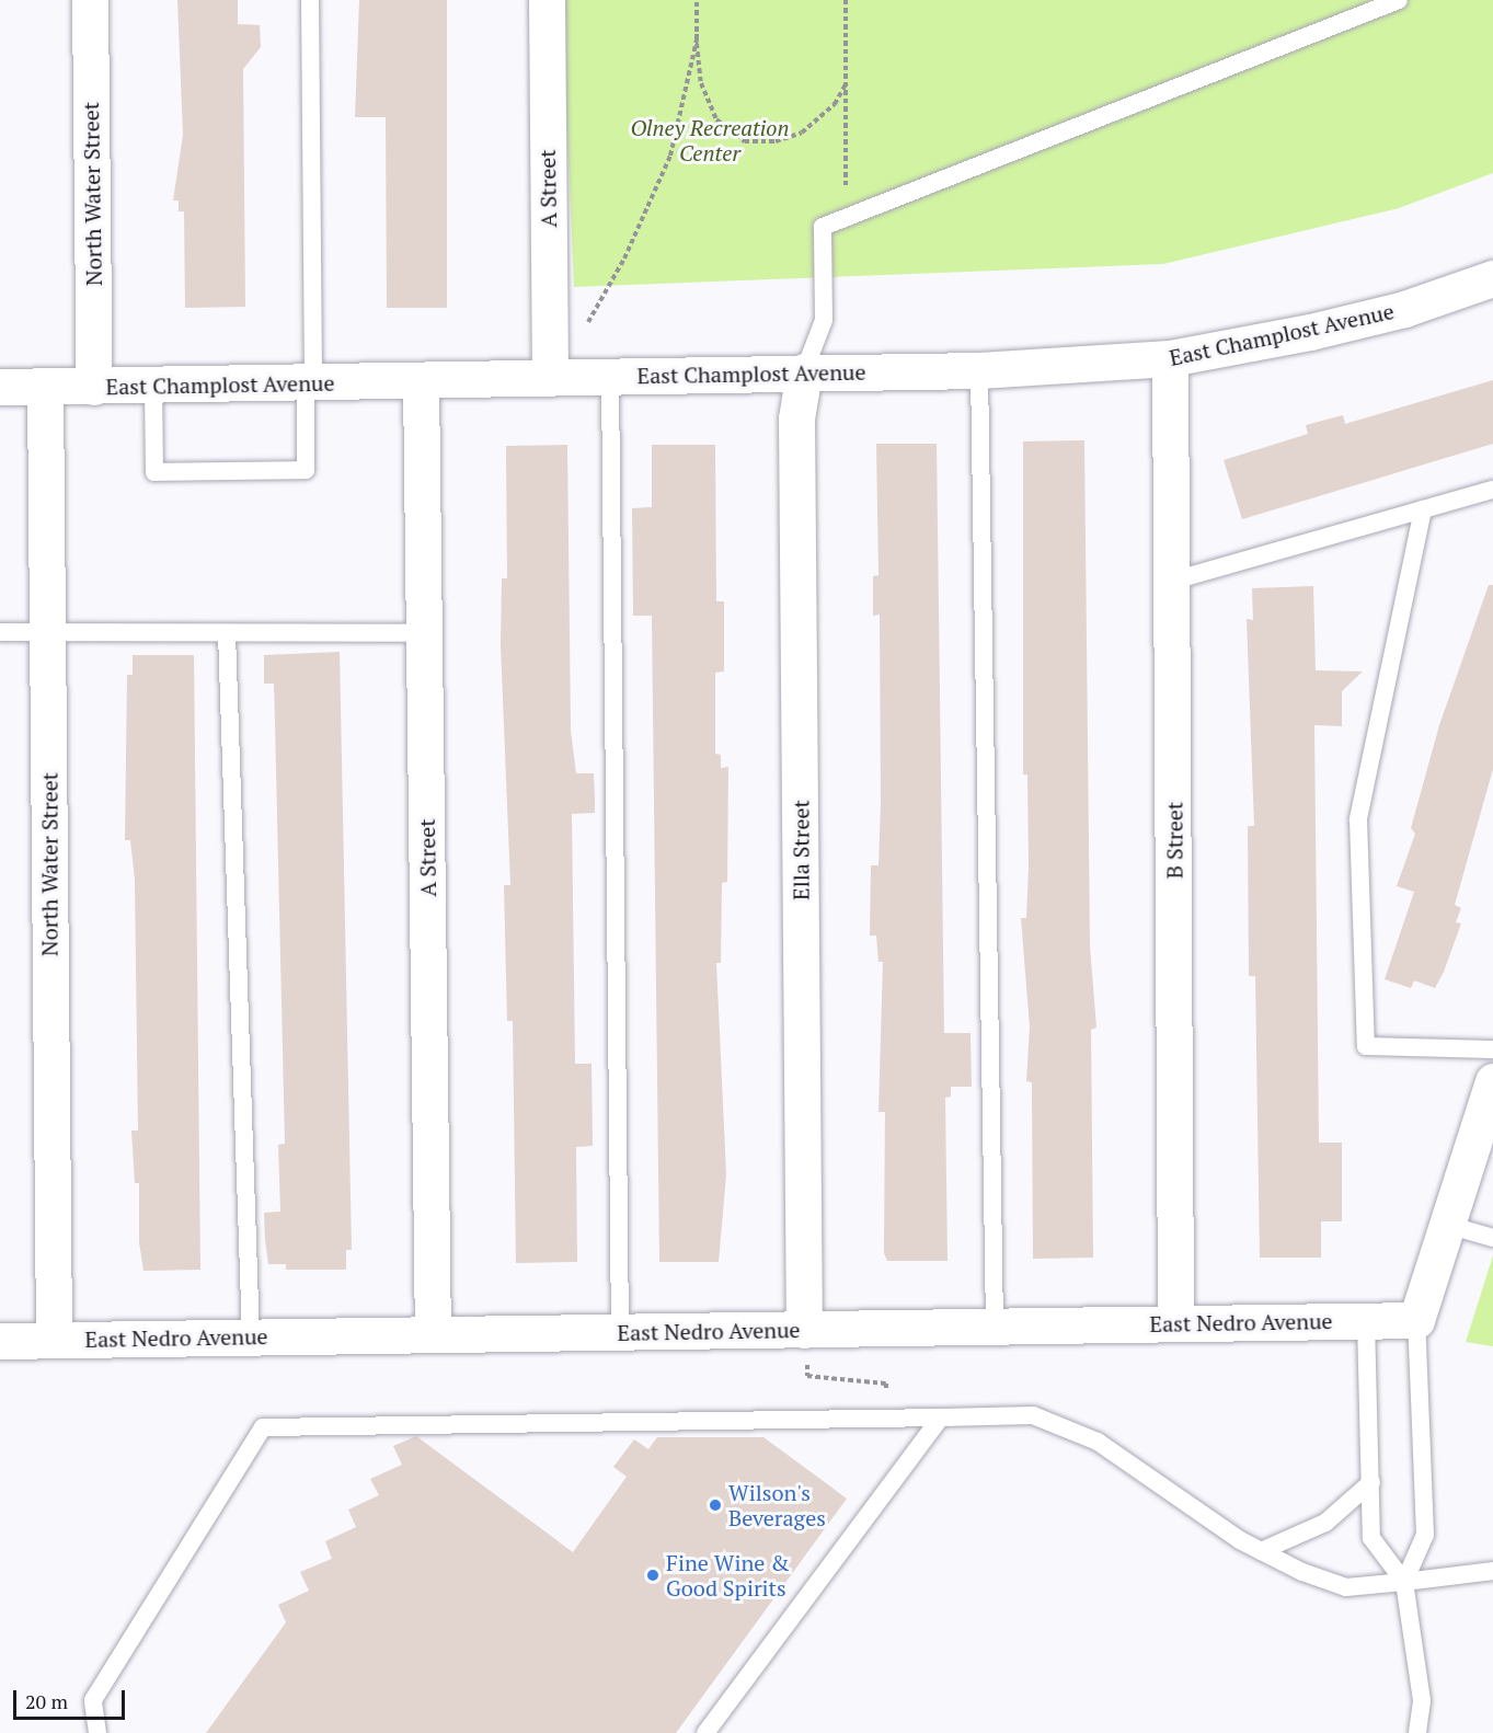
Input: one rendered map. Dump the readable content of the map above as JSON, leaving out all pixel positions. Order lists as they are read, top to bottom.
{
  "streets": {
    "street": [
      "A Street",
      "North Water Street",
      "East Champlost Avenue",
      "B Street",
      "Ella Street",
      "East Nedro Avenue"
    ]
  },
  "crossings": [
    ["A Street", "East Champlost Avenue"],
    ["A Street", "East Nedro Avenue"],
    ["North Water Street", "East Champlost Avenue"],
    ["North Water Street", "East Nedro Avenue"],
    ["East Champlost Avenue", "B Street"],
    ["East Champlost Avenue", "Ella Street"],
    ["B Street", "East Nedro Avenue"],
    ["Ella Street", "East Nedro Avenue"]
  ],
  "parks": ["Olney Recreation Center"],
  "places": ["Wilson's Beverages", "Fine Wine & Good Spirits"],
  "scale_bar": "20 m"
}
